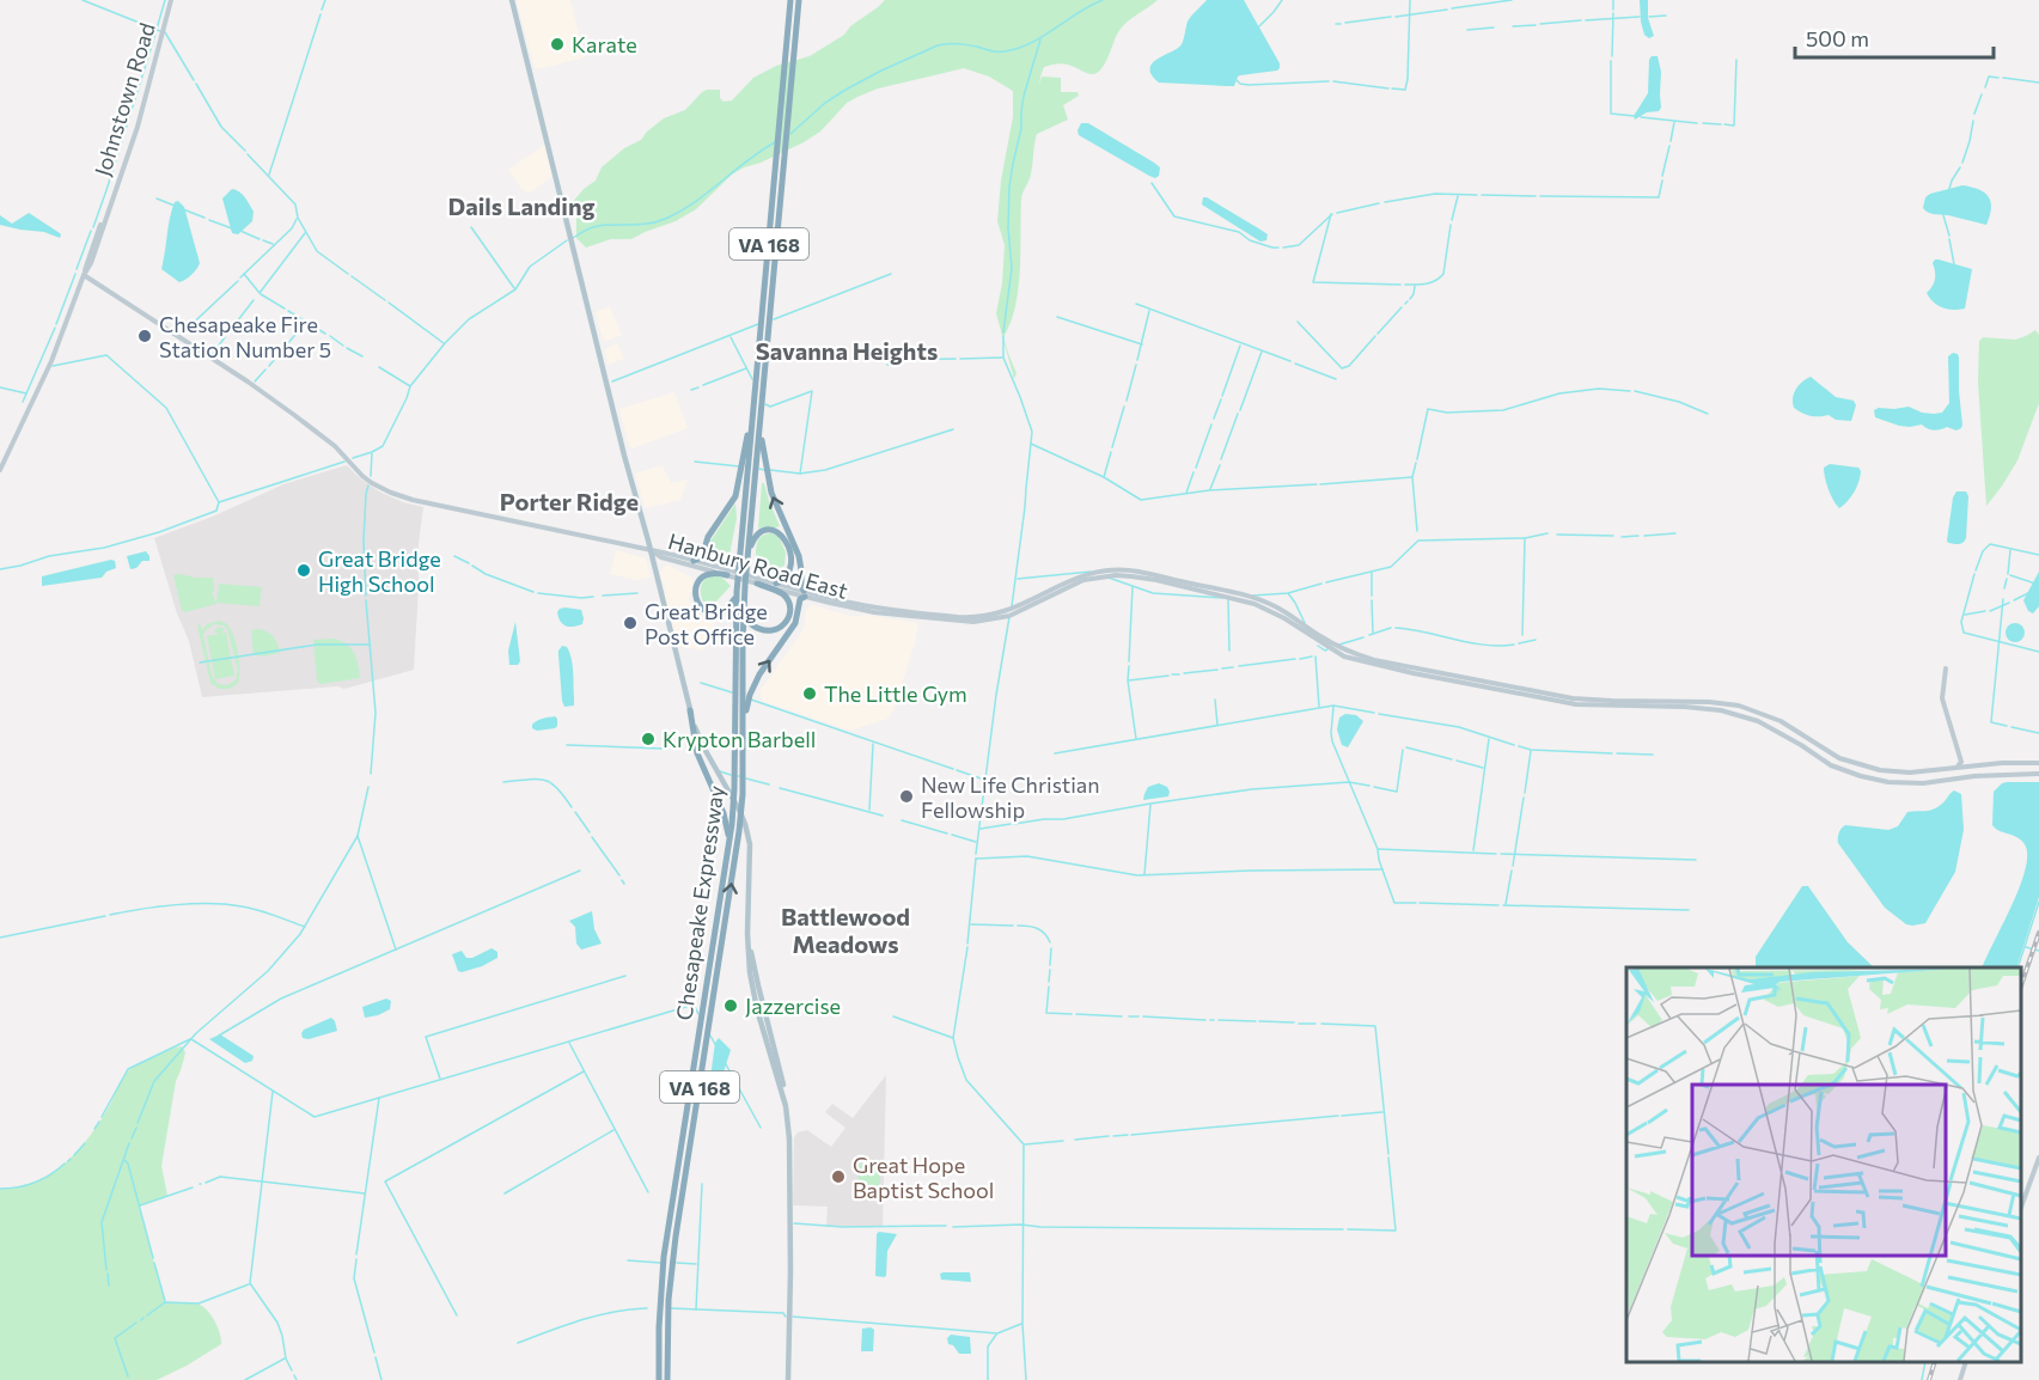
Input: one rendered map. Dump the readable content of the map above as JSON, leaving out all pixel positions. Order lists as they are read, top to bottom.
{
  "streets": {
    "highway": ["VA 168", "Chesapeake Expressway"],
    "main road": ["Johnstown Road", "Hanbury Road East"]
  },
  "districts": [
    "Dails Landing",
    "Savanna Heights",
    "Porter Ridge",
    "Battlewood Meadows"
  ],
  "places": [
    "Karate",
    "Chesapeake Fire Station Number 5",
    "Great Bridge High School",
    "Great Bridge Post Office",
    "The Little Gym",
    "Krypton Barbell",
    "New Life Christian Fellowship",
    "Jazzercise",
    "Great Hope Baptist School"
  ],
  "scale_bar": "500 m"
}
